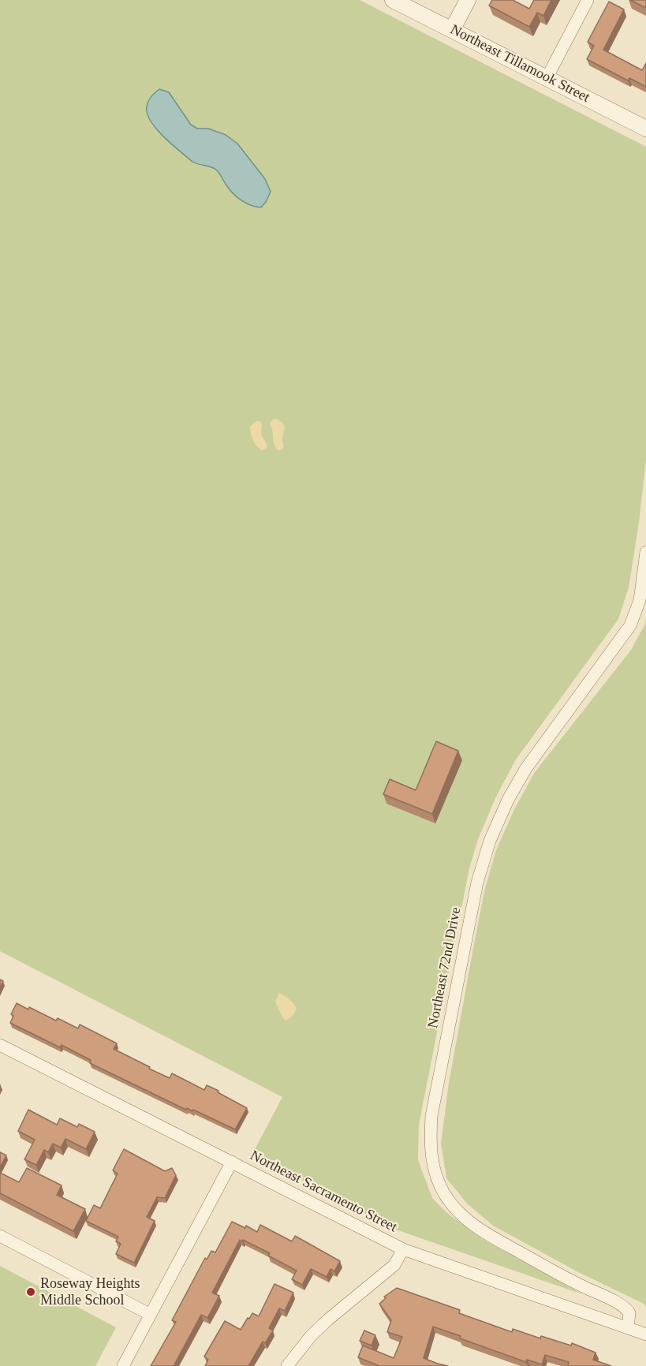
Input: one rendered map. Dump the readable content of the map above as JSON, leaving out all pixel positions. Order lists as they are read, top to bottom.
{
  "streets": {
    "street": ["Northeast Tillamook Street", "Northeast 72nd Drive", "Northeast Sacramento Street"]
  },
  "crossings": [
    ["Northeast 72nd Drive", "Northeast Sacramento Street"]
  ],
  "places": ["Roseway Heights Middle School"]
}
